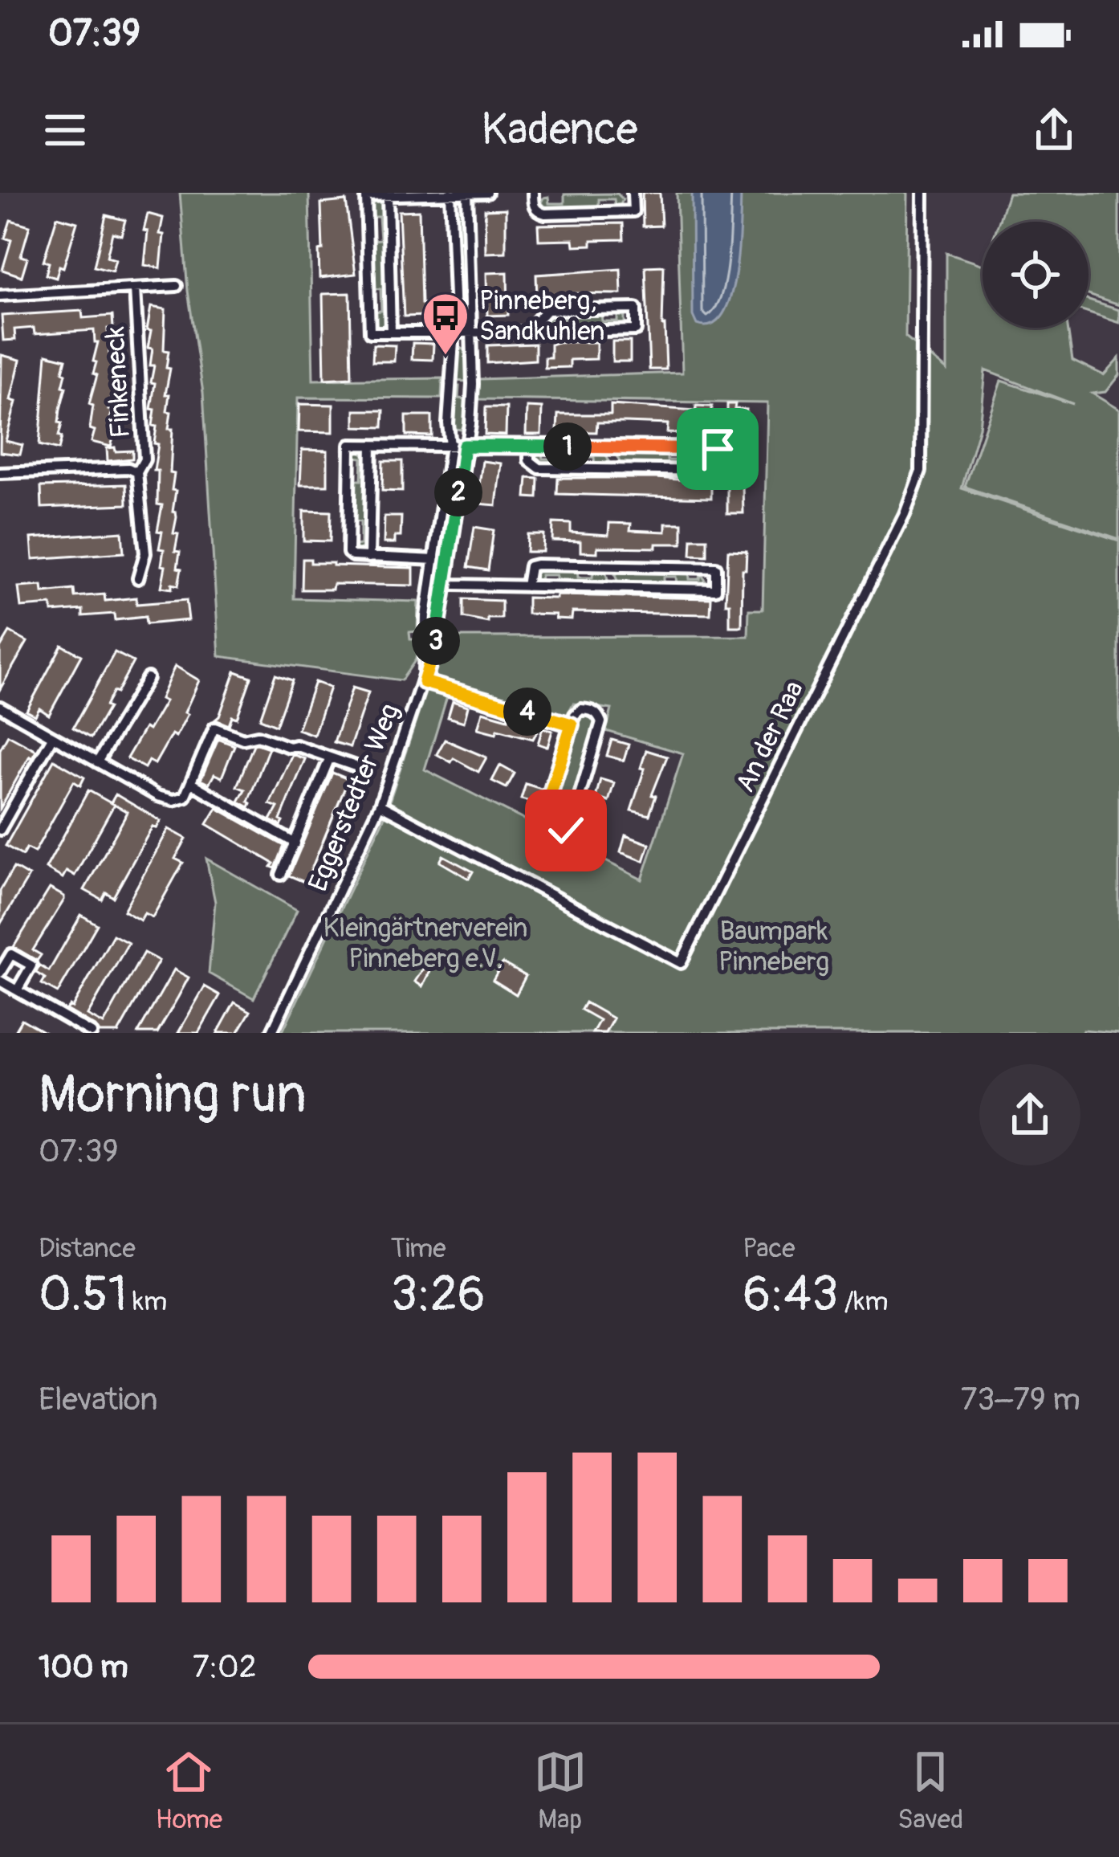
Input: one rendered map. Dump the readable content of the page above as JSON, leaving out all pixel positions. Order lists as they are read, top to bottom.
{
  "streets": {
    "street": ["Finkeneck", "An der Raa", "Eggerstedter Weg"]
  },
  "crossings": [
    ["An der Raa", "Eggerstedter Weg"]
  ],
  "parks": ["Kleingärtnerverein Pinneberg e.V.", "Baumpark Pinneberg"],
  "places": {
    "bus stop": ["Pinneberg, Sandkuhlen"]
  },
  "page": {
    "status": "07:39",
    "header": "Kadence",
    "pins": [
      "1",
      "2",
      "3",
      "4"
    ],
    "heading": ["Morning run", "07:39"],
    "stats": [
      ["Distance", "0.51 km"],
      ["Time", "3:26"],
      ["Pace", "6:43 /km"]
    ],
    "chart": ["Elevation", "73–79 m"],
    "list": [
      {
        "name": "100 m",
        "note": "7:02"
      }
    ],
    "tabs": ["Home", "Map", "Saved"]
  }
}
